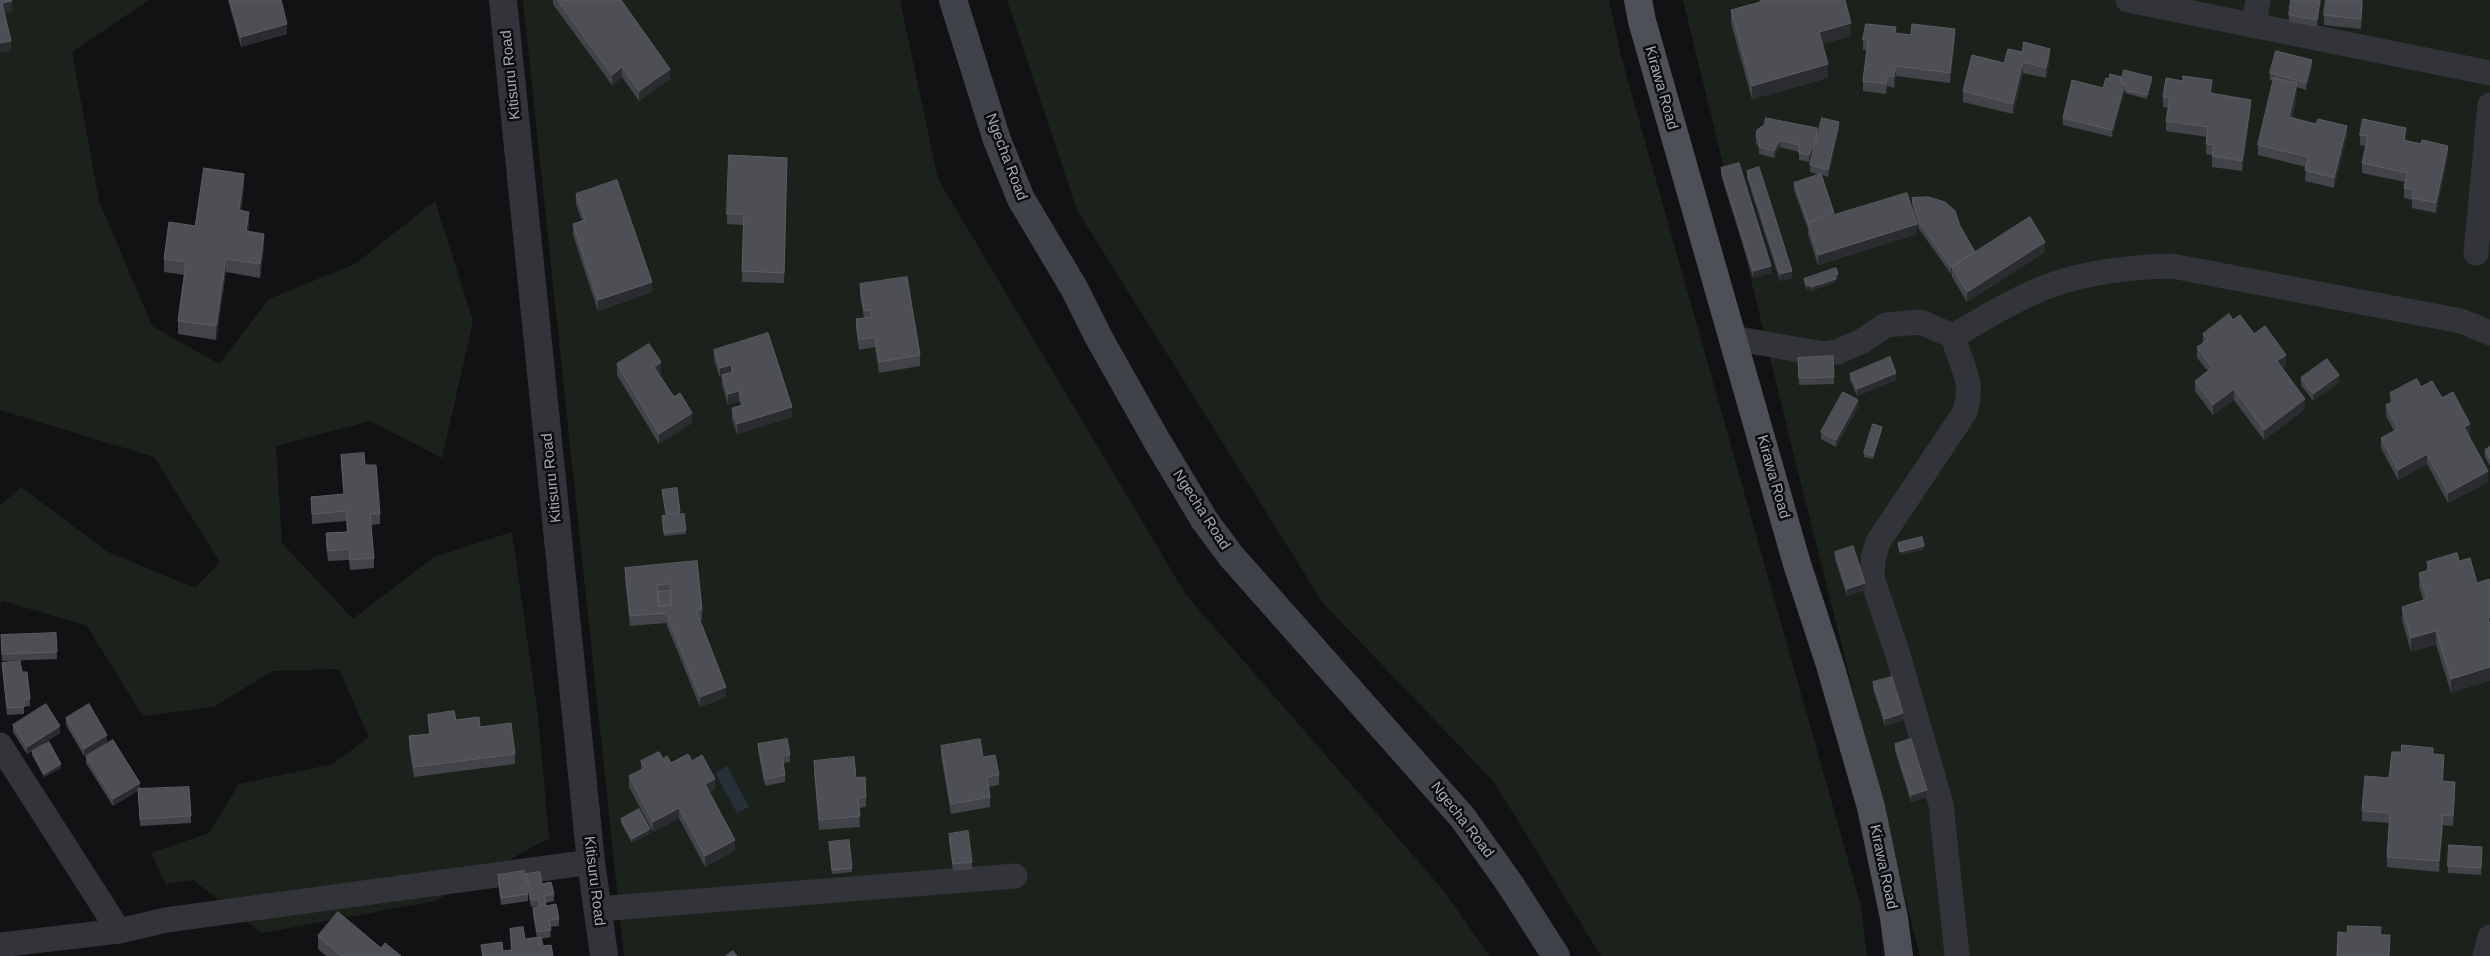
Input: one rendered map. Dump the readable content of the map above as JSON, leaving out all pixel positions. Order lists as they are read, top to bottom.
{
  "streets": {
    "main road": ["Kirawa Road", "Ngecha Road"],
    "street": ["Kitisuru Road"]
  }
}
